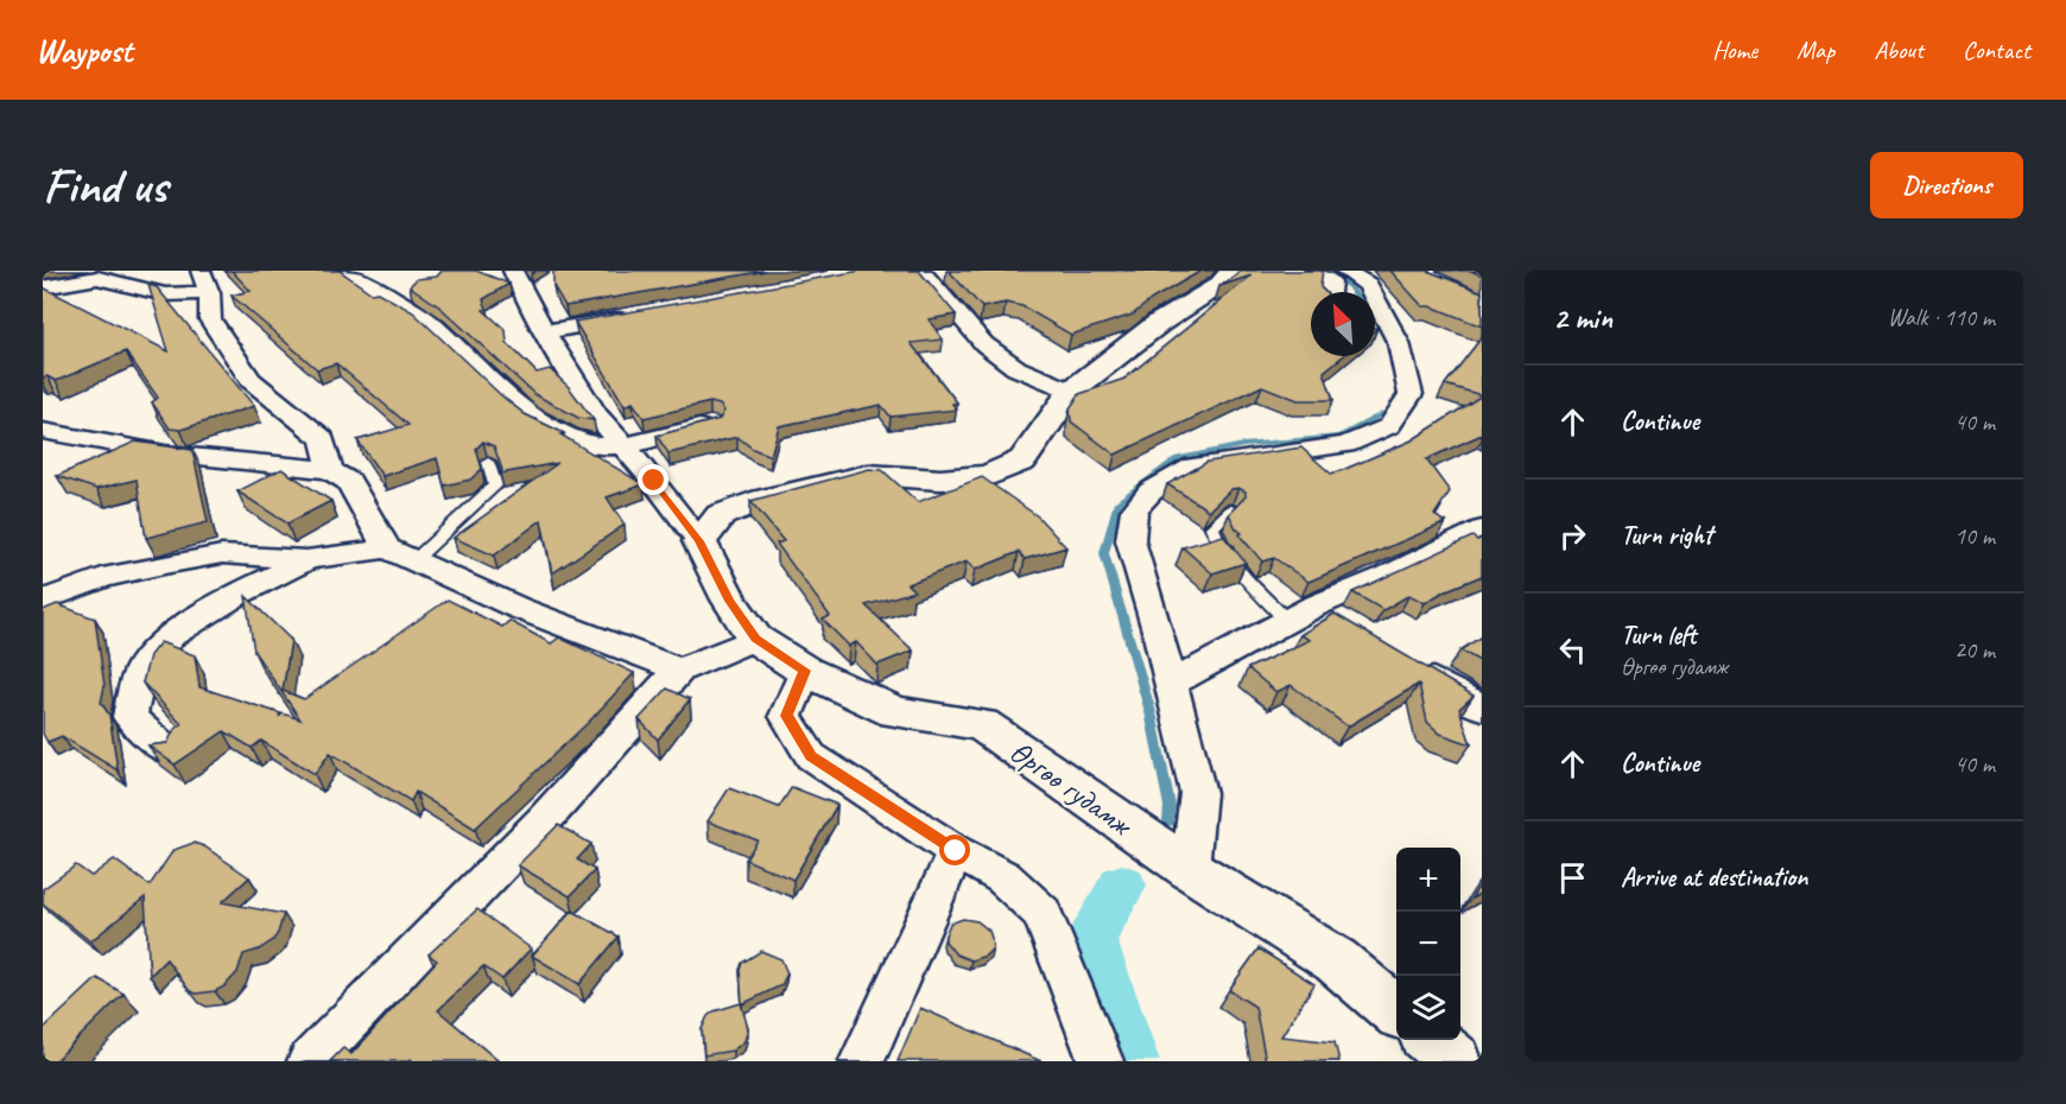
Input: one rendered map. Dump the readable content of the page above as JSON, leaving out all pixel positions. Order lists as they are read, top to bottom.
{
  "streets": {
    "street": ["Өргөө гудамж"]
  },
  "north": "top left",
  "page": {
    "header": "Waypost",
    "nav": [
      "Home",
      "Map",
      "About",
      "Contact"
    ],
    "buttons": "Directions",
    "title": "Find us",
    "heading": ["2 min", "Walk · 110 m"],
    "list": [
      ["Continue", "40 m"],
      ["Turn right", "10 m"],
      ["Turn left", "Өргөө гудамж", "20 m"],
      ["Continue", "40 m"],
      "Arrive at destination"
    ],
    "map_buttons": ["+", "−"]
  }
}
